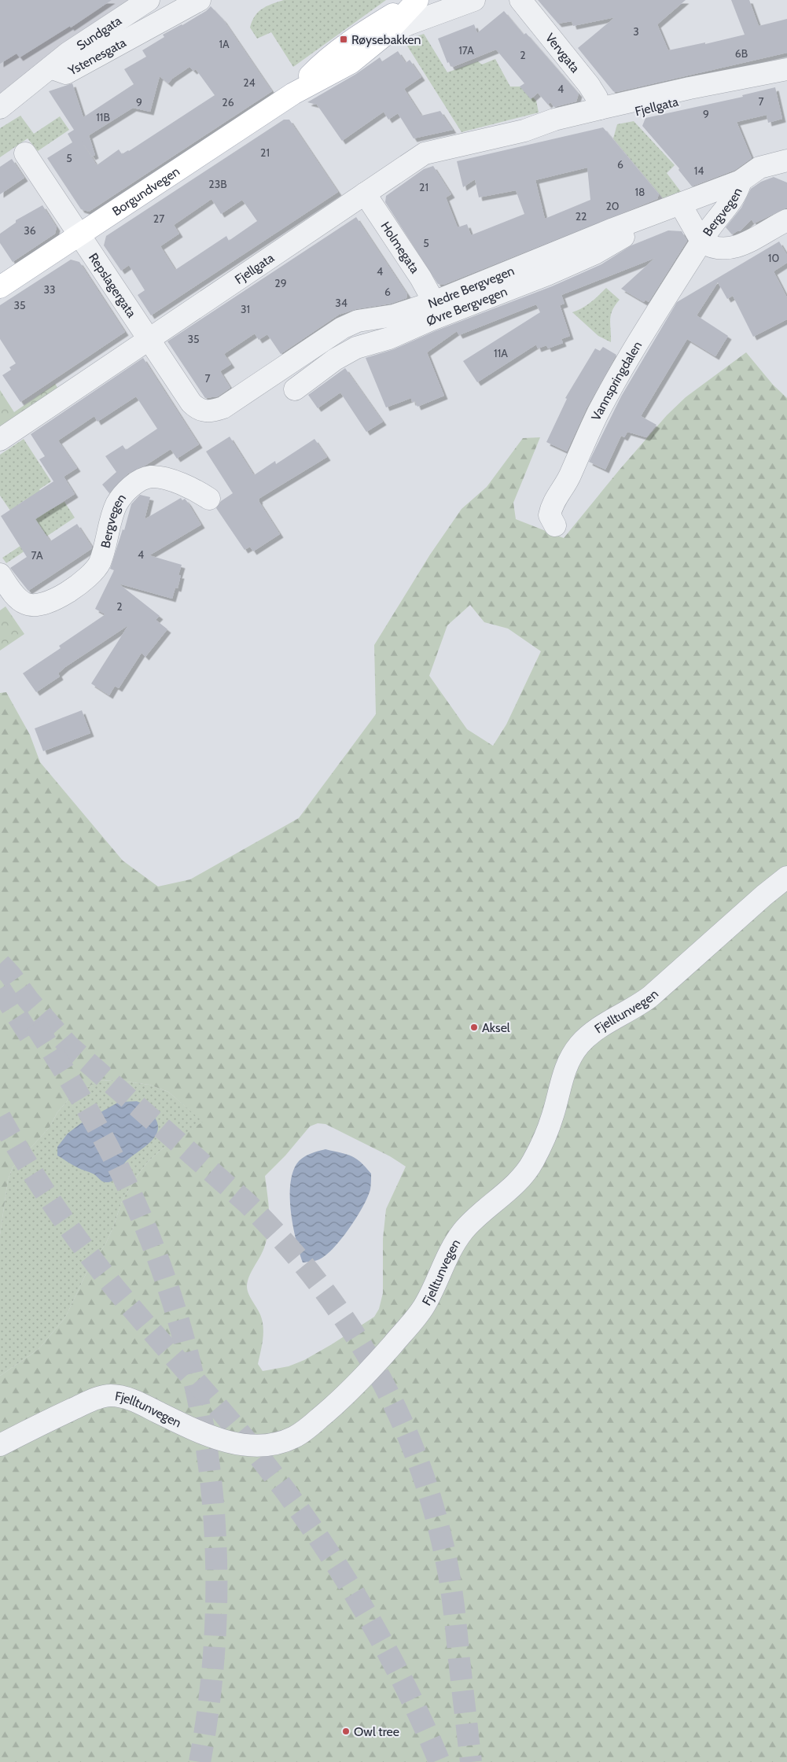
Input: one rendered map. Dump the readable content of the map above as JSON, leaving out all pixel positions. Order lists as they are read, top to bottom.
{
  "streets": {
    "main road": ["Borgundvegen"],
    "street": [
      "Sundgata",
      "Vervgata",
      "Ystenesgata",
      "Fjellgata",
      "Bergvegen",
      "Holmegata",
      "Repslagergata",
      "Nedre Bergvegen",
      "Øvre Bergvegen",
      "Vannspringdalen",
      "Fjelltunvegen"
    ]
  },
  "crossings": [
    ["Sundgata", "Ystenesgata"],
    ["Vervgata", "Fjellgata"],
    ["Fjellgata", "Holmegata"],
    ["Fjellgata", "Repslagergata"],
    ["Borgundvegen", "Repslagergata"],
    ["Bergvegen", "Nedre Bergvegen"],
    ["Bergvegen", "Vannspringdalen"],
    ["Holmegata", "Nedre Bergvegen"],
    ["Repslagergata", "Nedre Bergvegen"],
    ["Nedre Bergvegen", "Øvre Bergvegen"]
  ],
  "places": {
    "transit": ["Røysebakken"],
    "other": ["Aksel", "Owl tree"]
  },
  "house_numbers": [
    "3",
    "1A",
    "17A",
    "6B",
    "2",
    "24",
    "4",
    "7",
    "9",
    "26",
    "9",
    "11B",
    "21",
    "5",
    "6",
    "14",
    "23B",
    "21",
    "18",
    "20",
    "22",
    "27",
    "36",
    "5",
    "10",
    "4",
    "29",
    "33",
    "6",
    "34",
    "35",
    "31",
    "35",
    "11A",
    "7",
    "4",
    "7A",
    "2"
  ]
}
